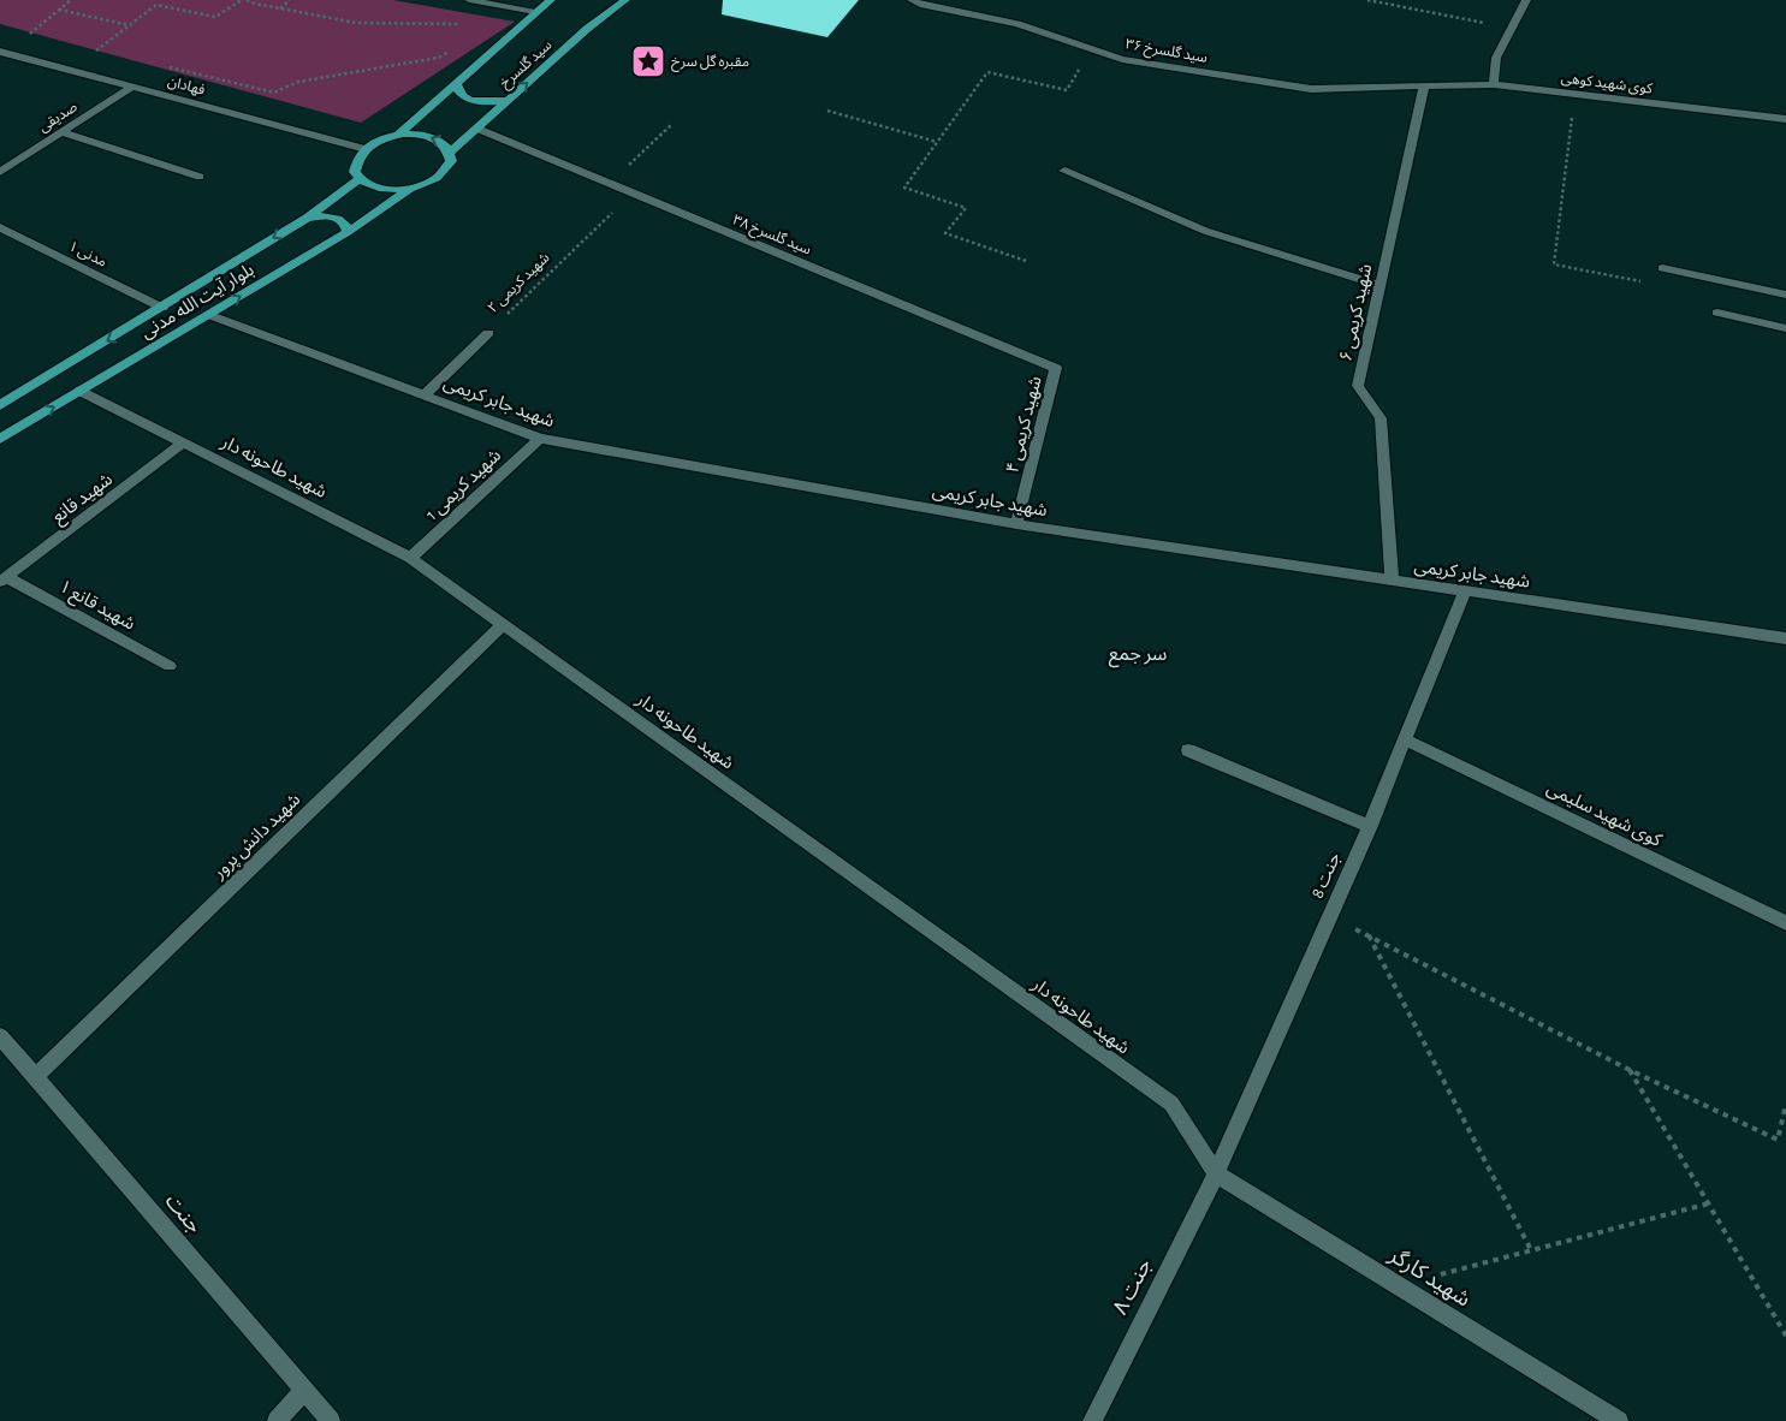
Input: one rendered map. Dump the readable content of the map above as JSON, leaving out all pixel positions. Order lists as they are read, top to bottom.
{
  "streets": {
    "main road": ["سید گلسرخ", "بلوار آیت الله مدنی"],
    "street": [
      "سید گلسرخ ۳۶",
      "کوی شهید کوهی",
      "فهادان",
      "صدیقی",
      "سید گلسرخ ۳۸",
      "مدنی ۱",
      "شهید کریمی ۲",
      "شهید کریمی ۶",
      "شهید جابر کریمی",
      "شهید کریمی ۴",
      "شهيد طاحونه دار",
      "شهید کریمی 1",
      "شهید قانع",
      "شهید قانع ۱",
      "کوی شهید سلیمی",
      "شهید دانش پرور",
      "جنت 8",
      "جنت",
      "شهید کارگر",
      "جنت ۸"
    ]
  },
  "crossings": [
    ["سید گلسرخ ۳۶", "کوی شهید کوهی"],
    ["سید گلسرخ ۳۶", "شهید کریمی ۶"],
    ["سید گلسرخ", "سید گلسرخ ۳۸"],
    ["کوی شهید کوهی", "شهید کریمی ۶"],
    ["فهادان", "صدیقی"],
    ["سید گلسرخ ۳۸", "شهید کریمی ۲"],
    ["سید گلسرخ ۳۸", "شهید کریمی ۴"],
    ["مدنی ۱", "بلوار آیت الله مدنی"],
    ["شهید کریمی ۲", "شهید جابر کریمی"],
    ["بلوار آیت الله مدنی", "شهید جابر کریمی"],
    ["بلوار آیت الله مدنی", "شهيد طاحونه دار"],
    ["شهید کریمی ۶", "شهید جابر کریمی"],
    ["شهید جابر کریمی", "شهید کریمی ۴"],
    ["شهید جابر کریمی", "شهید کریمی 1"],
    ["شهید جابر کریمی", "جنت 8"],
    ["شهيد طاحونه دار", "شهید کریمی 1"],
    ["شهيد طاحونه دار", "شهید قانع"],
    ["شهيد طاحونه دار", "شهید دانش پرور"],
    ["شهيد طاحونه دار", "جنت 8"],
    ["شهيد طاحونه دار", "شهید کارگر"],
    ["شهيد طاحونه دار", "جنت ۸"],
    ["شهید قانع", "شهید قانع ۱"],
    ["کوی شهید سلیمی", "جنت 8"],
    ["شهید دانش پرور", "جنت"],
    ["جنت 8", "شهید کارگر"],
    ["جنت 8", "جنت ۸"],
    ["شهید کارگر", "جنت ۸"]
  ],
  "districts": ["سر جمع"],
  "places": {
    "place": ["مقبره گل سرخ"]
  }
}
